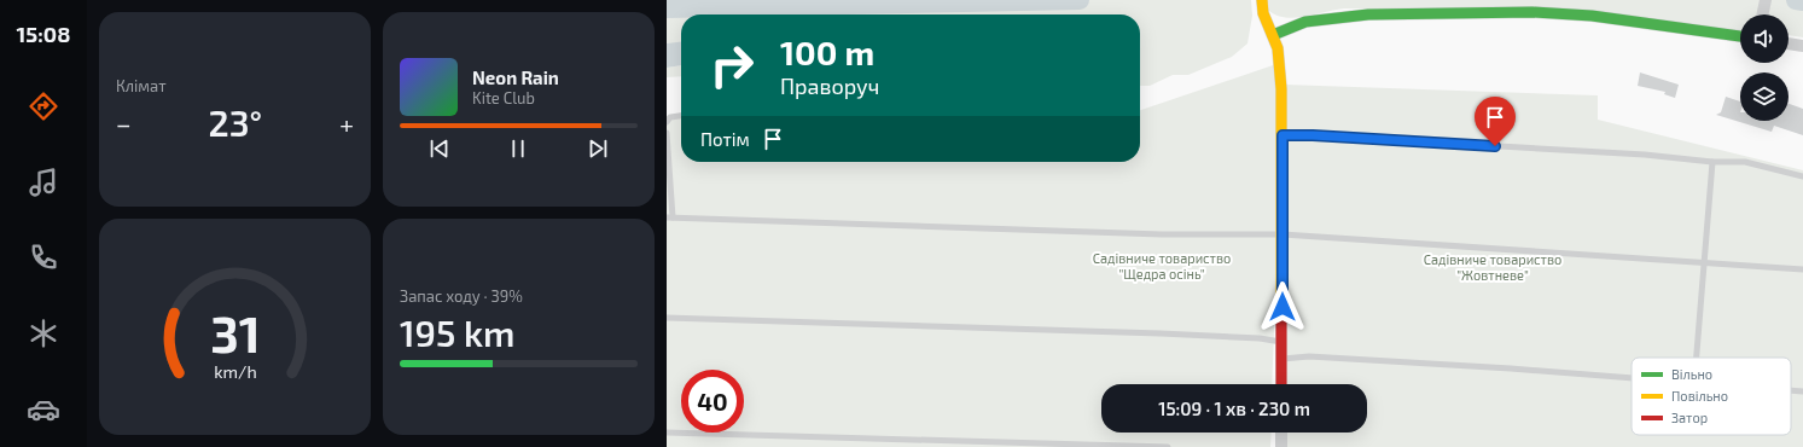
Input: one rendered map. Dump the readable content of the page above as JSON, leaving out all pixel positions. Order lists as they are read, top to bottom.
{
  "parks": ["Садівниче товариство \"Щедра осінь\"", "Садівниче товариство \"Жовтневе\""],
  "legend": ["Вільно", "Повільно", "Затор"],
  "page": {
    "tabs": "15:08",
    "tile": [
      "Клімат",
      ["Запас ходу · 39%", "195 km"]
    ],
    "turn": ["100 m", "Праворуч"],
    "song": ["Neon Rain", "Kite Club"],
    "heat": ["−", "23°", "+"],
    "then": "Потім",
    "limit": "40",
    "trip": "15:09 · 1 хв · 230 m",
    "gauge": ["31", "km/h"]
  }
}
